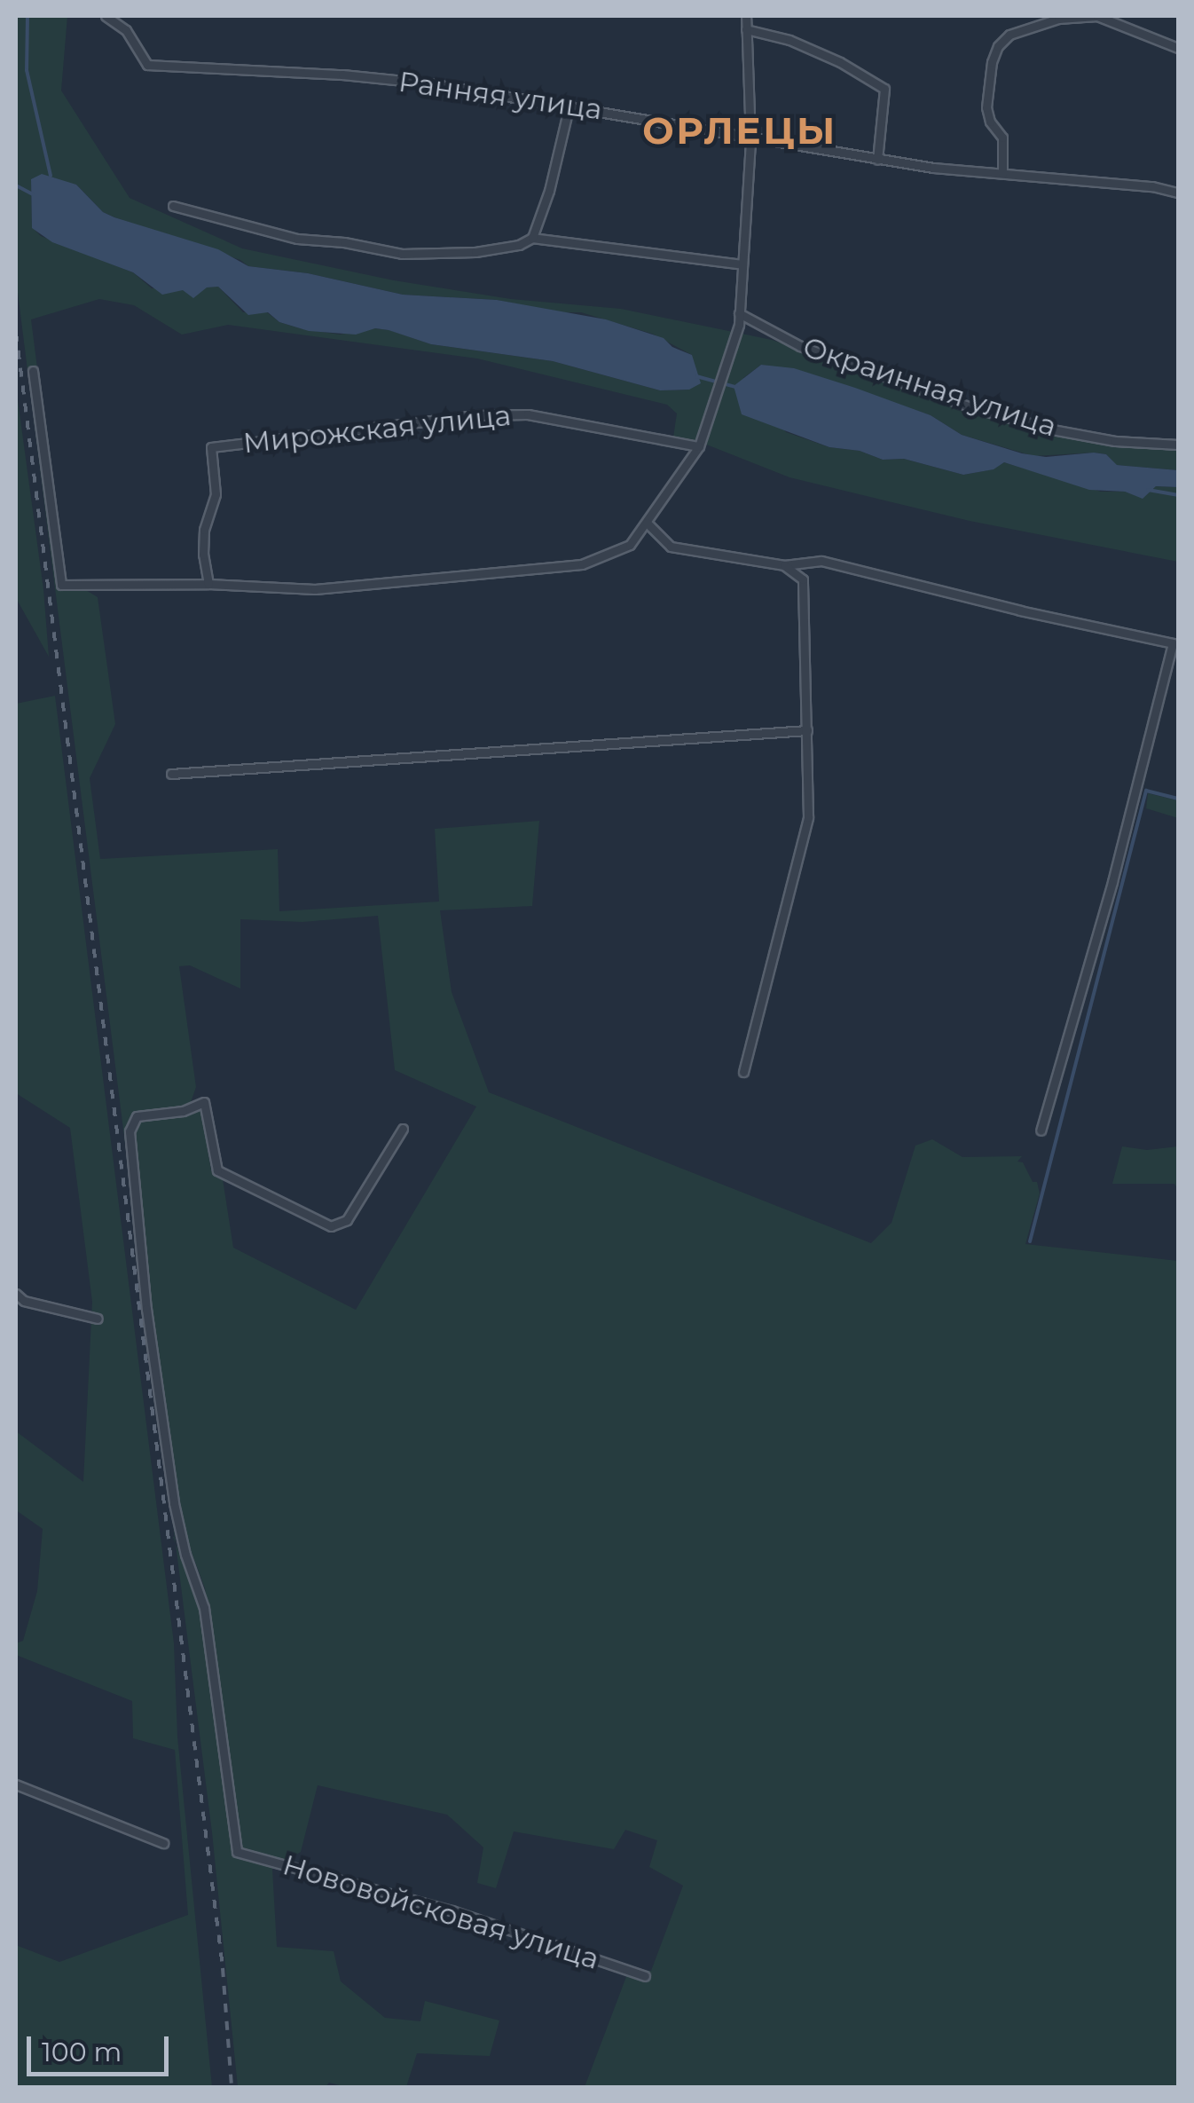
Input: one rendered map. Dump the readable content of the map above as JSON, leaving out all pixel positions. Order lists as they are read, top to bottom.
{
  "streets": {
    "street": [
      "Ранняя улица",
      "Окраинная улица",
      "Мирожская улица",
      "Нововойсковая улица"
    ]
  },
  "districts": ["ОРЛЕЦЫ"],
  "scale_bar": "100 m"
}
